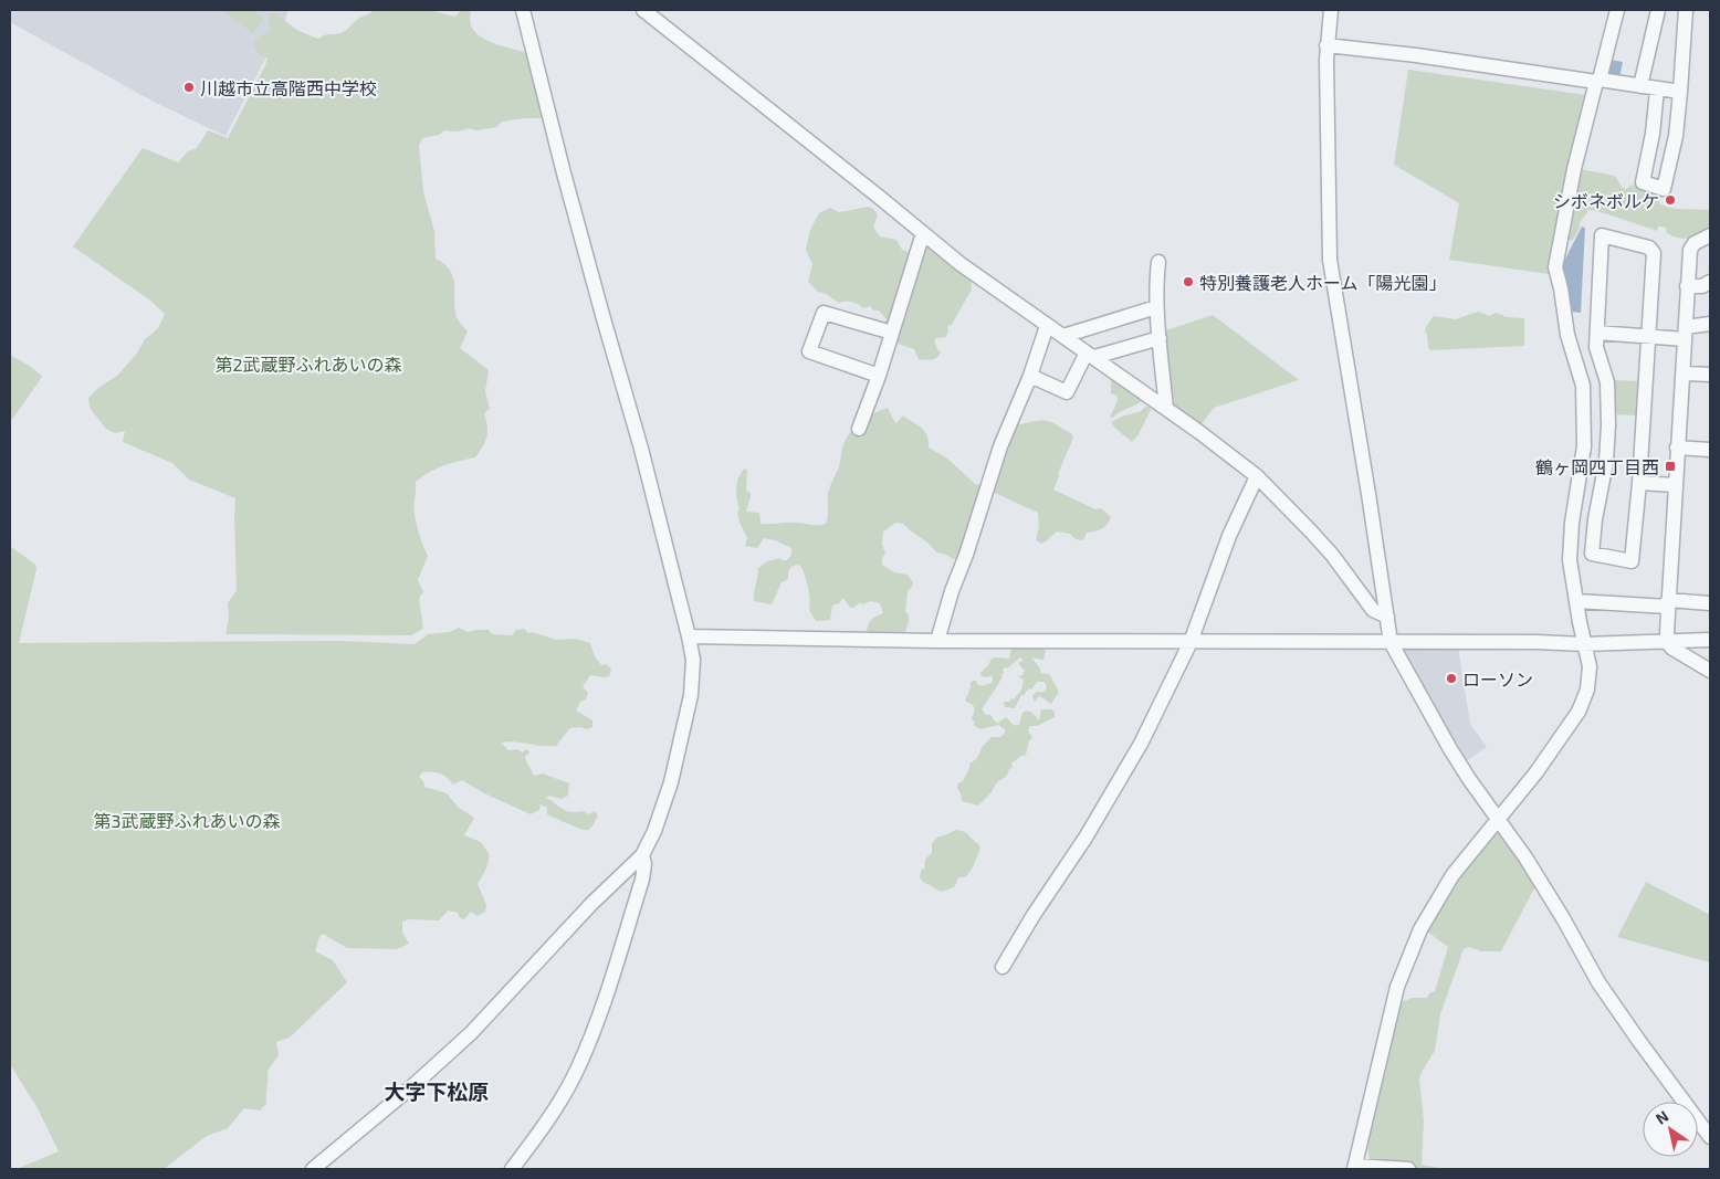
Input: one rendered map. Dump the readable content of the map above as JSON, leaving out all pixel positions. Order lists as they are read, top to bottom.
{
  "districts": ["大字下松原"],
  "parks": ["第2武蔵野ふれあいの森", "第3武蔵野ふれあいの森"],
  "places": {
    "other": [
      "川越市立高階西中学校",
      "シボネボルケ",
      "特別養護老人ホーム「陽光園」",
      "ローソン"
    ],
    "transit": ["鶴ヶ岡四丁目西"]
  },
  "north": "top left"
}
